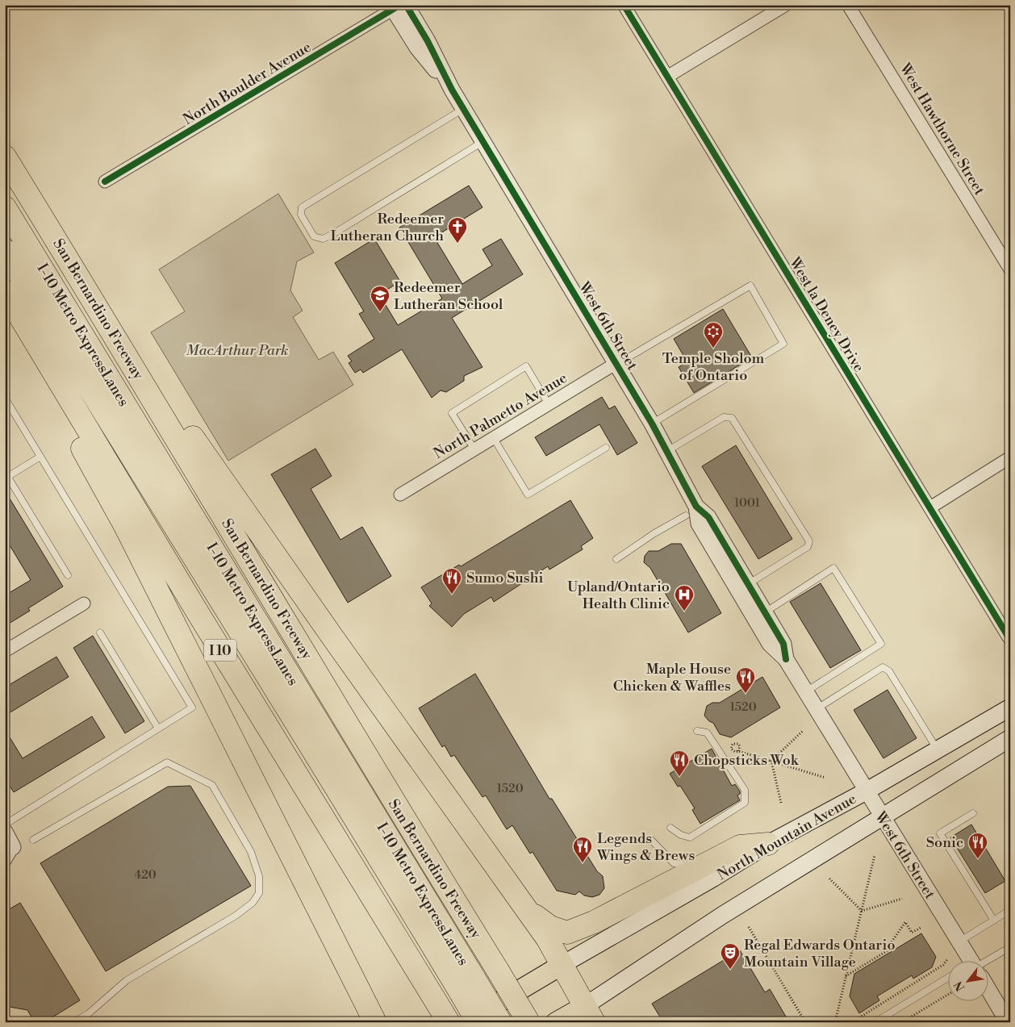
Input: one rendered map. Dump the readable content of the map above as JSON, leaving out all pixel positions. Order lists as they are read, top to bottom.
{
  "streets": {
    "highway": ["San Bernardino Freeway", "I-10 Metro ExpressLanes", "I 10"],
    "main road": ["North Mountain Avenue"],
    "street": [
      "North Boulder Avenue",
      "West Hawthorne Street",
      "West la Deney Drive",
      "West 6th Street",
      "North Palmetto Avenue"
    ]
  },
  "crossings": [
    ["North Boulder Avenue", "West 6th Street"],
    ["West 6th Street", "North Palmetto Avenue"],
    ["West 6th Street", "North Mountain Avenue"]
  ],
  "parks": ["MacArthur Park"],
  "places": {
    "church": ["Redeemer Lutheran Church"],
    "school or university": ["Redeemer Lutheran School"],
    "synagogue": ["Temple Sholom of Ontario"],
    "restaurant": [
      "Sumo Sushi",
      "Maple House Chicken & Waffles",
      "Chopsticks Wok",
      "Sonic",
      "Legends Wings & Brews"
    ],
    "hospital": ["Upland/Ontario Health Clinic"],
    "theatre": ["Regal Edwards Ontario Mountain Village"]
  },
  "house_numbers": [
    "1001",
    "1520",
    "1520",
    "420"
  ],
  "north": "bottom left"
}
